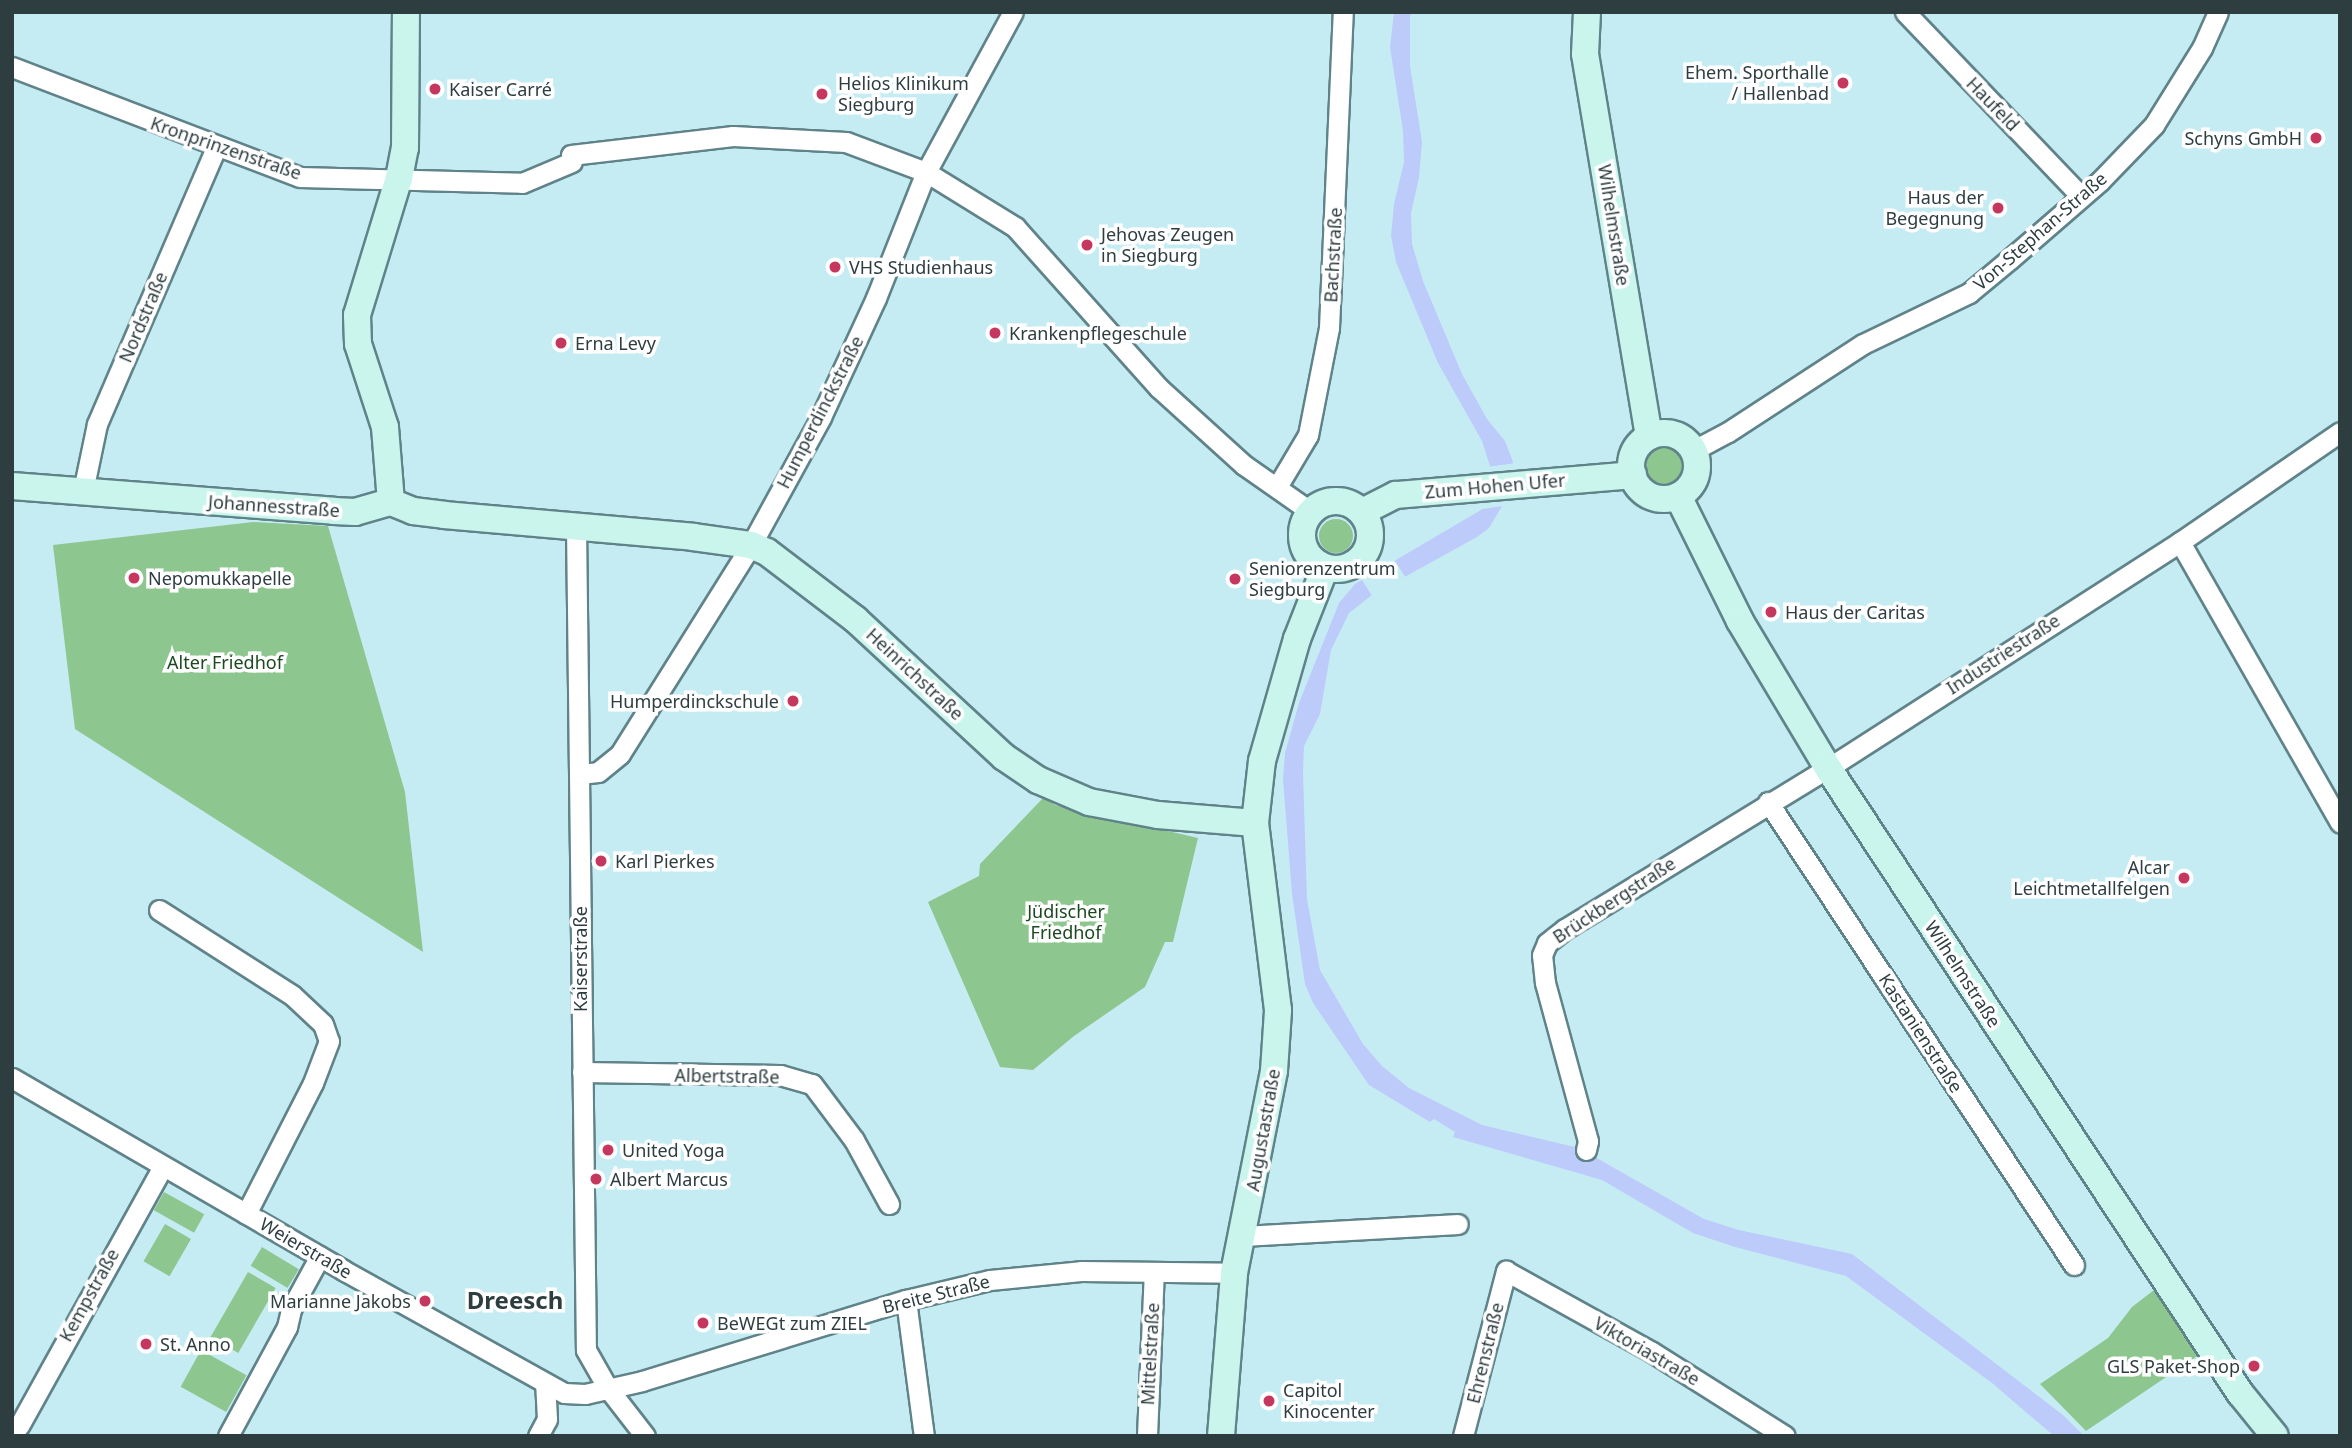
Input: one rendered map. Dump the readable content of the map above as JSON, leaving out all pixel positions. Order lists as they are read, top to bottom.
{
  "streets": {
    "main road": [
      "Wilhelmstraße",
      "Zum Hohen Ufer",
      "Johannesstraße",
      "Heinrichstraße",
      "Augustastraße"
    ],
    "street": [
      "Haufeld",
      "Kronprinzenstraße",
      "Von-Stephan-Straße",
      "Bachstraße",
      "Nordstraße",
      "Humperdinckstraße",
      "Industriestraße",
      "Brückbergstraße",
      "Kaiserstraße",
      "Kastanienstraße",
      "Albertstraße",
      "Weierstraße",
      "Breite Straße",
      "Kempstraße",
      "Viktoriastraße",
      "Ehrenstraße",
      "Mittelstraße"
    ]
  },
  "crossings": [
    ["Haufeld", "Von-Stephan-Straße"],
    ["Kronprinzenstraße", "Bachstraße"],
    ["Kronprinzenstraße", "Nordstraße"],
    ["Kronprinzenstraße", "Humperdinckstraße"],
    ["Kronprinzenstraße", "Zum Hohen Ufer"],
    ["Wilhelmstraße", "Von-Stephan-Straße"],
    ["Wilhelmstraße", "Zum Hohen Ufer"],
    ["Wilhelmstraße", "Industriestraße"],
    ["Wilhelmstraße", "Brückbergstraße"],
    ["Von-Stephan-Straße", "Zum Hohen Ufer"],
    ["Nordstraße", "Johannesstraße"],
    ["Humperdinckstraße", "Heinrichstraße"],
    ["Humperdinckstraße", "Kaiserstraße"],
    ["Industriestraße", "Brückbergstraße"],
    ["Heinrichstraße", "Kaiserstraße"],
    ["Heinrichstraße", "Augustastraße"],
    ["Brückbergstraße", "Kastanienstraße"],
    ["Kaiserstraße", "Albertstraße"],
    ["Kaiserstraße", "Weierstraße"],
    ["Kaiserstraße", "Breite Straße"],
    ["Augustastraße", "Breite Straße"],
    ["Weierstraße", "Breite Straße"],
    ["Weierstraße", "Kempstraße"],
    ["Breite Straße", "Mittelstraße"],
    ["Viktoriastraße", "Ehrenstraße"]
  ],
  "districts": ["Dreesch"],
  "parks": ["Alter Friedhof", "Jüdischer Friedhof"],
  "places": [
    "Ehem. Sporthalle / Hallenbad",
    "Kaiser Carré",
    "Helios Klinikum Siegburg",
    "Schyns GmbH",
    "Haus der Begegnung",
    "Jehovas Zeugen in Siegburg",
    "VHS Studienhaus",
    "Krankenpflegeschule",
    "Erna Levy",
    "Nepomukkapelle",
    "Seniorenzentrum Siegburg",
    "Haus der Caritas",
    "Humperdinckschule",
    "Karl Pierkes",
    "Alcar Leichtmetallfelgen",
    "United Yoga",
    "Albert Marcus",
    "Marianne Jakobs",
    "BeWEGt zum ZIEL",
    "St. Anno",
    "GLS Paket-Shop",
    "Capitol Kinocenter"
  ]
}
